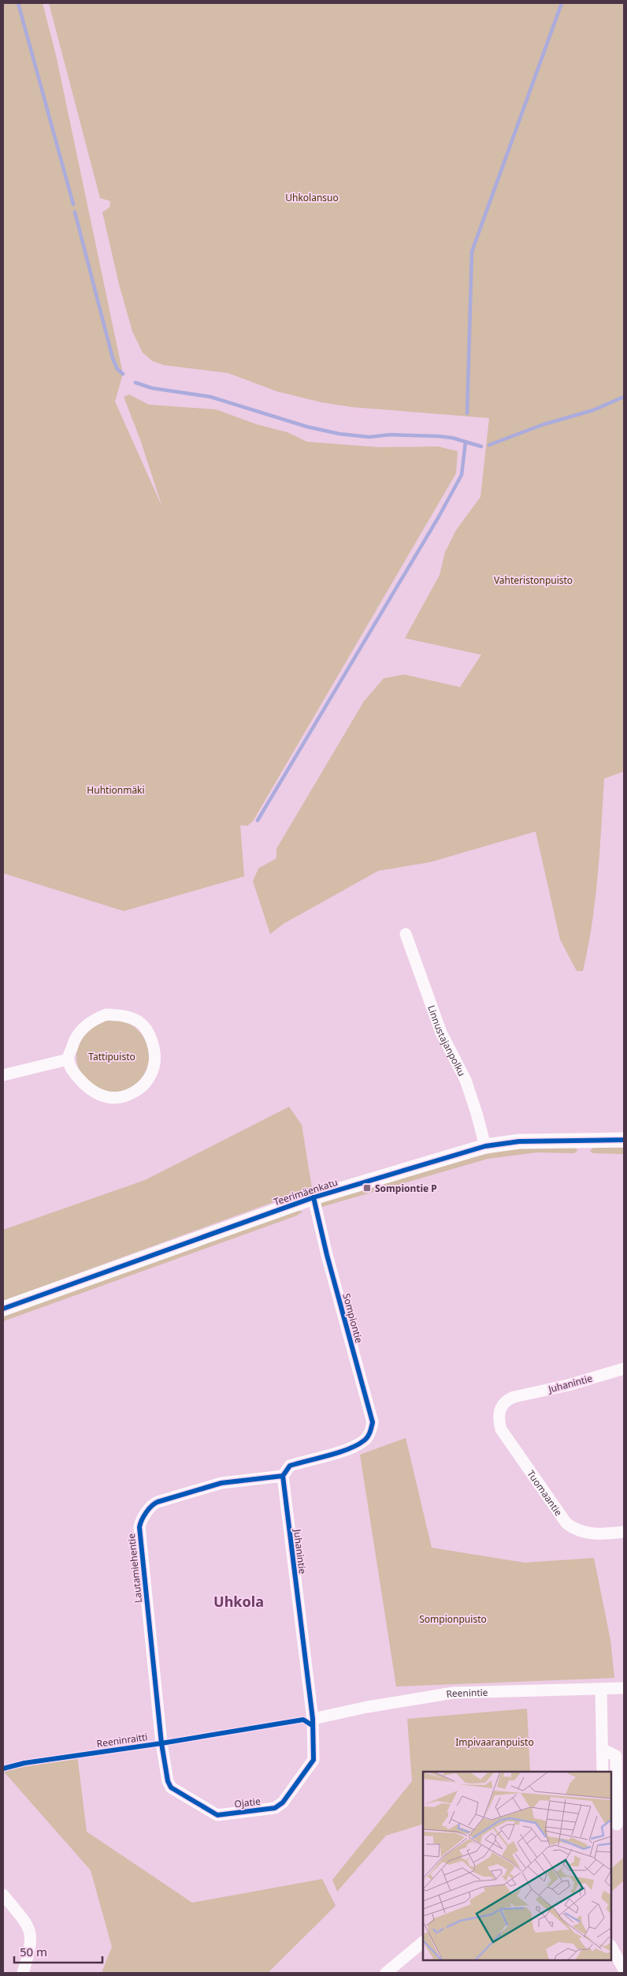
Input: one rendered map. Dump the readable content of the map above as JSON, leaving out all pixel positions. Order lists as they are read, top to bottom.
{
  "streets": {
    "street": [
      "Linnustajanpolku",
      "Teerimäenkatu",
      "Sompiontie",
      "Juhanintie",
      "Tuomaantie",
      "Lautamiehentie",
      "Reenintie",
      "Ojatie"
    ],
    "cycle path": ["Reeninraitti"]
  },
  "crossings": [
    ["Linnustajanpolku", "Teerimäenkatu"],
    ["Teerimäenkatu", "Sompiontie"],
    ["Sompiontie", "Juhanintie"],
    ["Sompiontie", "Lautamiehentie"],
    ["Juhanintie", "Tuomaantie"],
    ["Juhanintie", "Lautamiehentie"],
    ["Juhanintie", "Reenintie"],
    ["Juhanintie", "Ojatie"],
    ["Lautamiehentie", "Ojatie"],
    ["Reenintie", "Ojatie"]
  ],
  "districts": ["Uhkola"],
  "parks": [
    "Uhkolansuo",
    "Vahteristonpuisto",
    "Huhtionmäki",
    "Tattipuisto",
    "Sompionpuisto",
    "Impivaaranpuisto"
  ],
  "places": {
    "transit": ["Sompiontie P"]
  },
  "scale_bar": "50 m"
}
